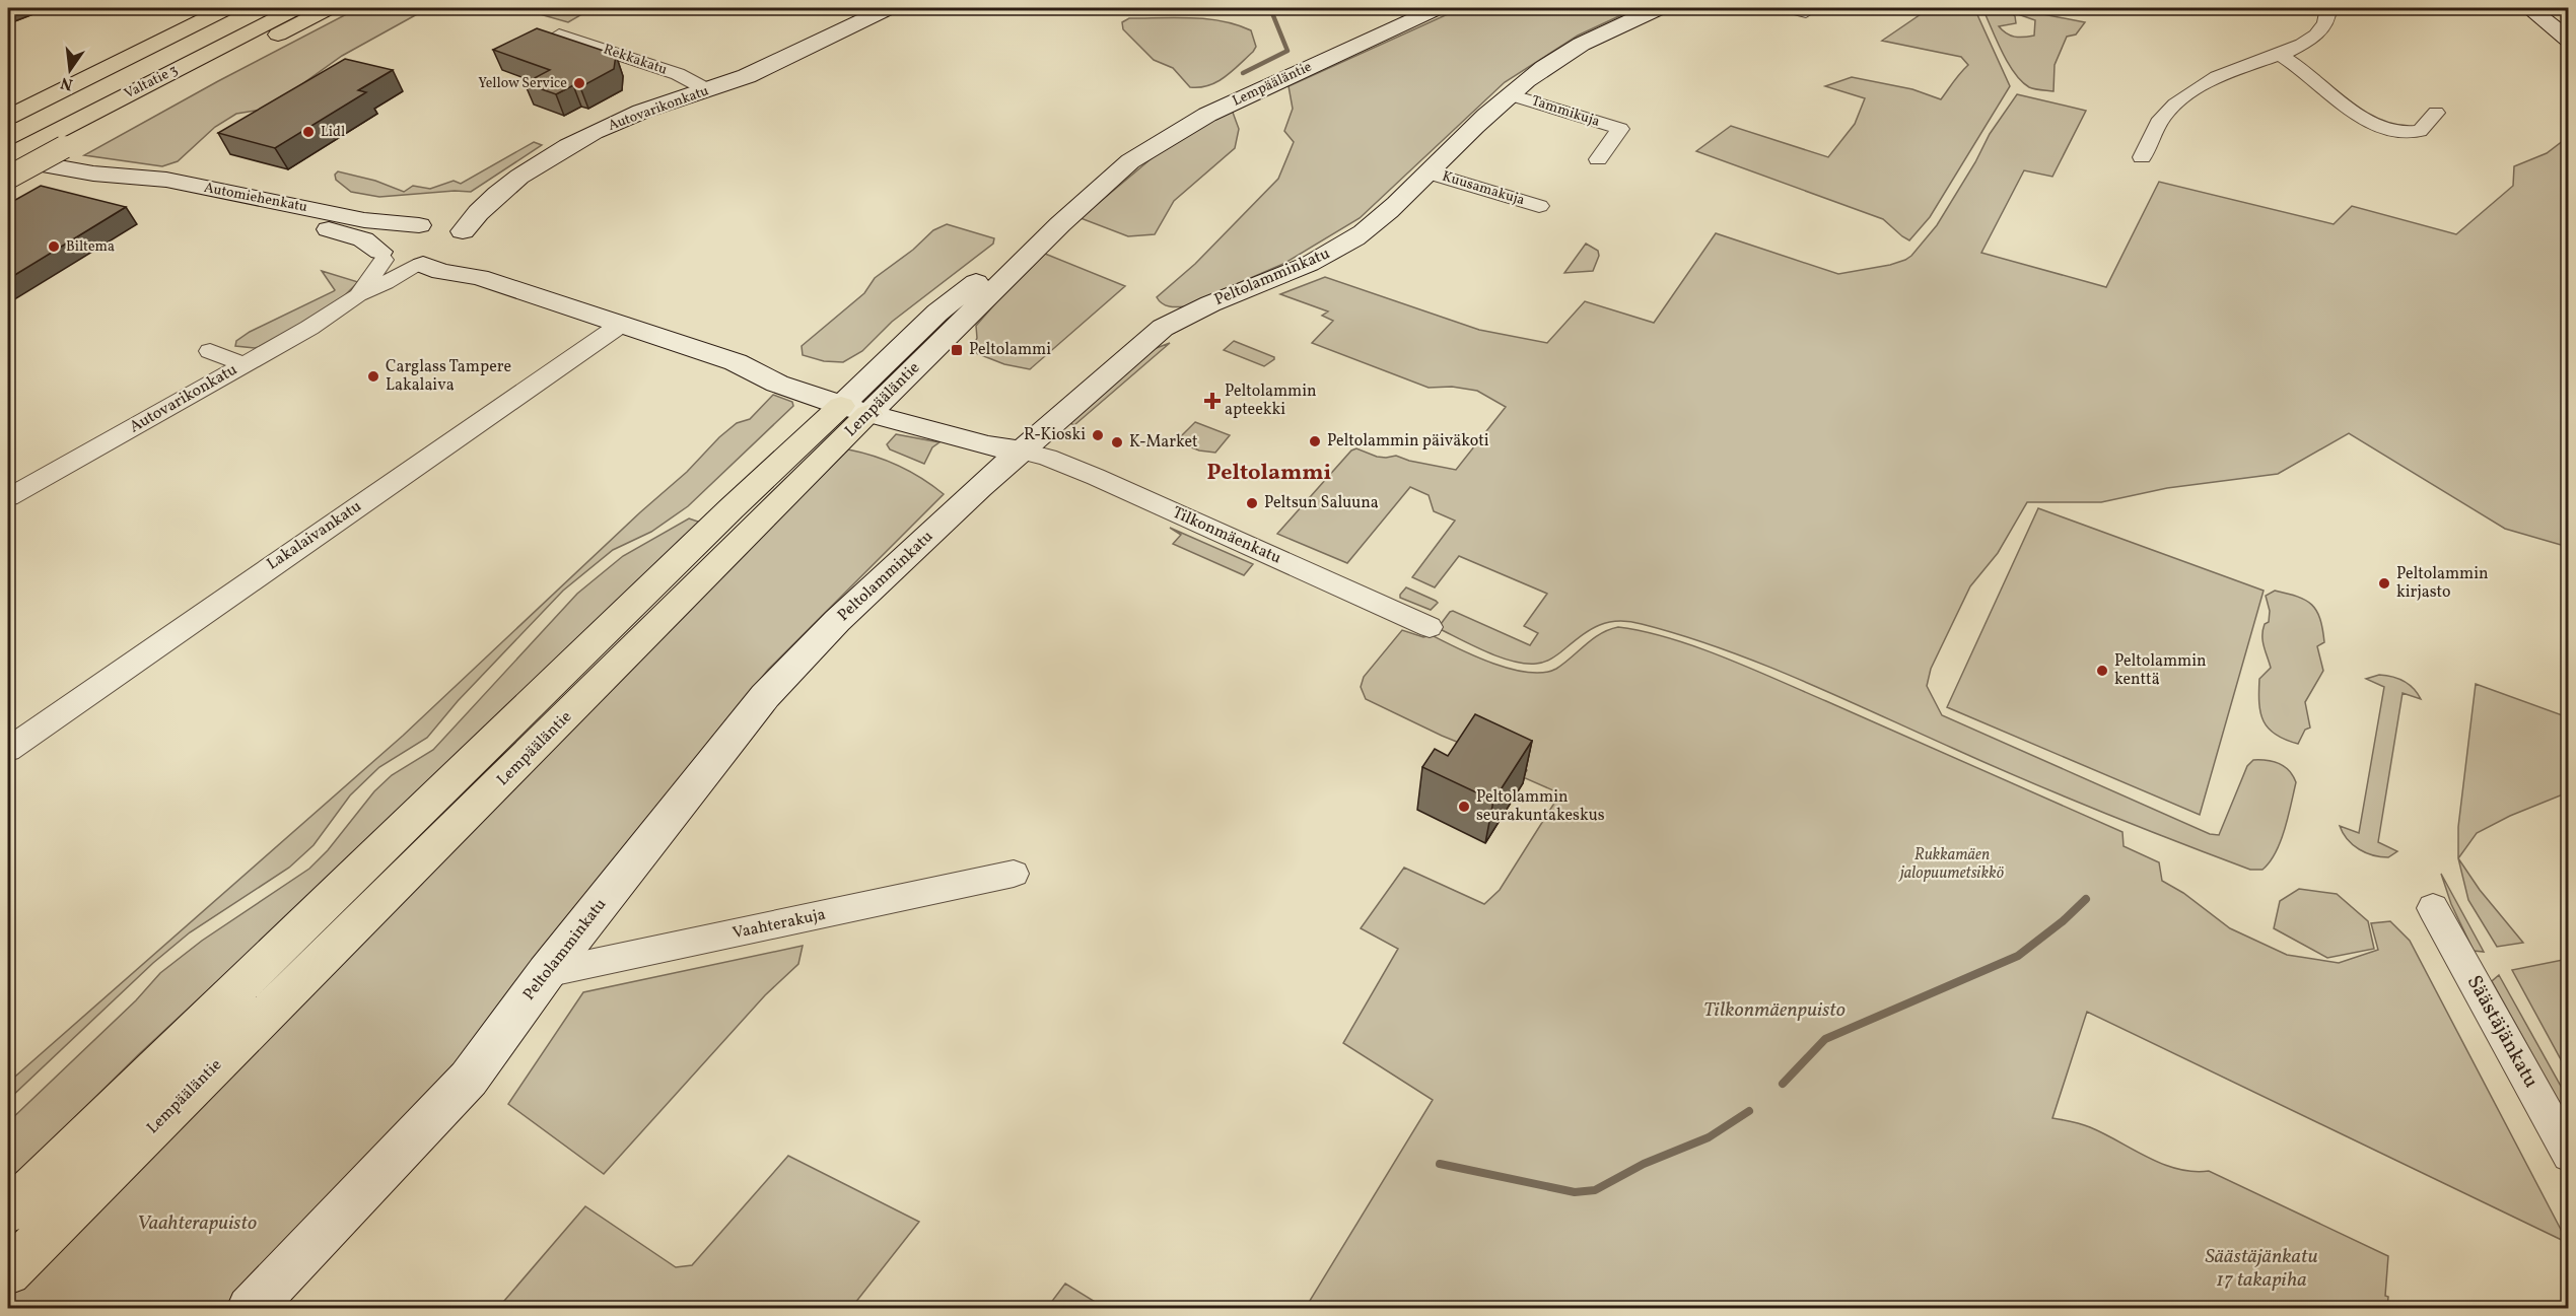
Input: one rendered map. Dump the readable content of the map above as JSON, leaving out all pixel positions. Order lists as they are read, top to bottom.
{
  "streets": {
    "main road": [
      "Valtatie 3",
      "Lempääläntie",
      "Autovarikonkatu",
      "Automiehenkatu",
      "Peltolamminkatu",
      "Tilkonmäenkatu"
    ],
    "street": [
      "Rekkakatu",
      "Tammikuja",
      "Kuusamakuja",
      "Lakalaivankatu",
      "Vaahterakuja",
      "Säästäjänkatu"
    ]
  },
  "crossings": [
    ["Rekkakatu", "Autovarikonkatu"],
    ["Valtatie 3", "Automiehenkatu"],
    ["Lempääläntie", "Tilkonmäenkatu"],
    ["Autovarikonkatu", "Automiehenkatu"],
    ["Tammikuja", "Peltolamminkatu"],
    ["Kuusamakuja", "Peltolamminkatu"],
    ["Peltolamminkatu", "Tilkonmäenkatu"],
    ["Peltolamminkatu", "Vaahterakuja"]
  ],
  "districts": ["Peltolammi"],
  "parks": [
    "Rukkamäen jalopuumetsikkö",
    "Tilkonmäenpuisto",
    "Vaahterapuisto",
    "Säästäjänkatu 17 takapiha"
  ],
  "places": {
    "other": [
      "Yellow Service",
      "Lidl",
      "Biltema",
      "Carglass Tampere Lakalaiva",
      "R-Kioski",
      "Peltolammin päiväkoti",
      "K-Market",
      "Peltsun Saluuna",
      "Peltolammin kirjasto",
      "Peltolammin kenttä",
      "Peltolammin seurakuntakeskus"
    ],
    "transit": ["Peltolammi"],
    "health": ["Peltolammin apteekki"]
  },
  "north": "bottom"
}
